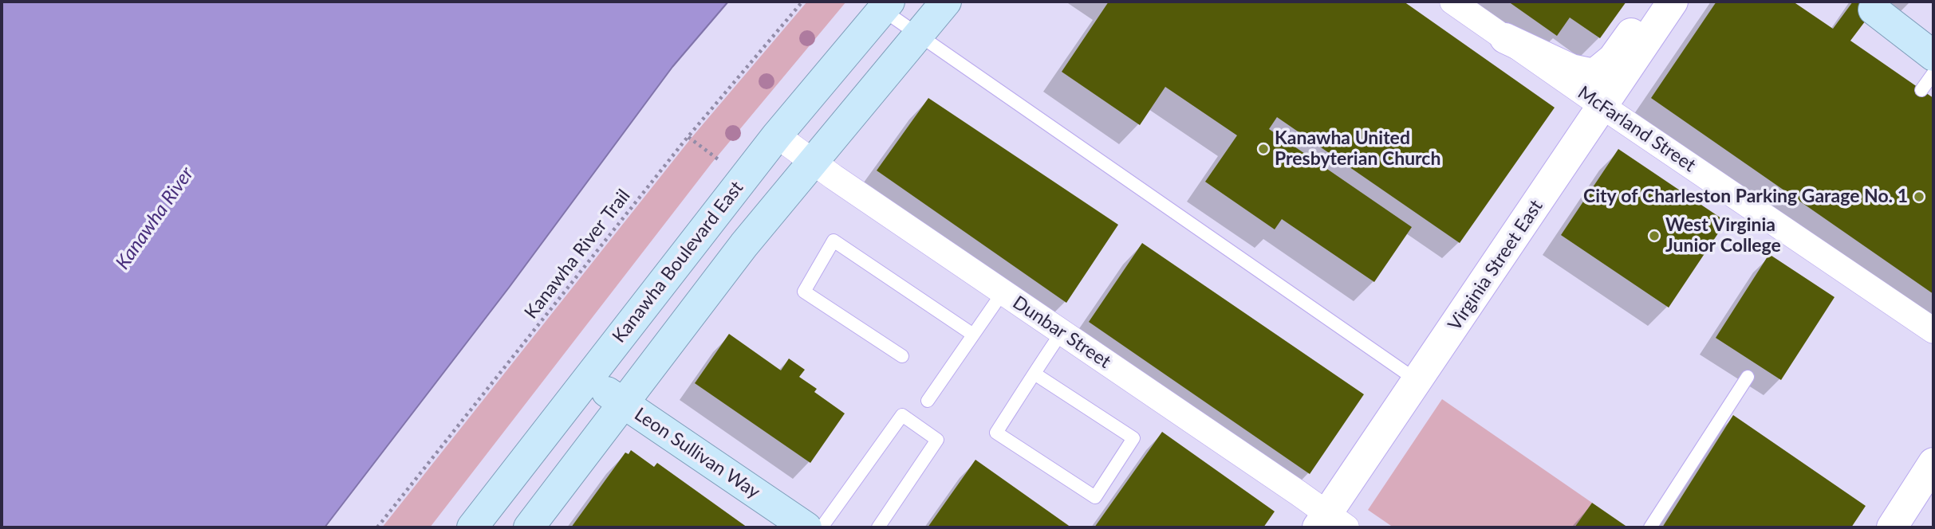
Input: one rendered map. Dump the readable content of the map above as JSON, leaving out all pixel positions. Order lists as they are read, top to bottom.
{
  "streets": {
    "main road": ["Kanawha Boulevard East", "Virginia Street East", "Leon Sullivan Way"],
    "street": ["McFarland Street", "Dunbar Street"],
    "path": ["Kanawha River Trail"]
  },
  "crossings": [
    ["McFarland Street", "Virginia Street East"],
    ["Kanawha Boulevard East", "Dunbar Street"],
    ["Kanawha Boulevard East", "Leon Sullivan Way"],
    ["Virginia Street East", "Dunbar Street"]
  ],
  "water": ["Kanawha River"],
  "places": ["Kanawha United Presbyterian Church", "City of Charleston Parking Garage No. 1", "West Virginia Junior College"]
}
